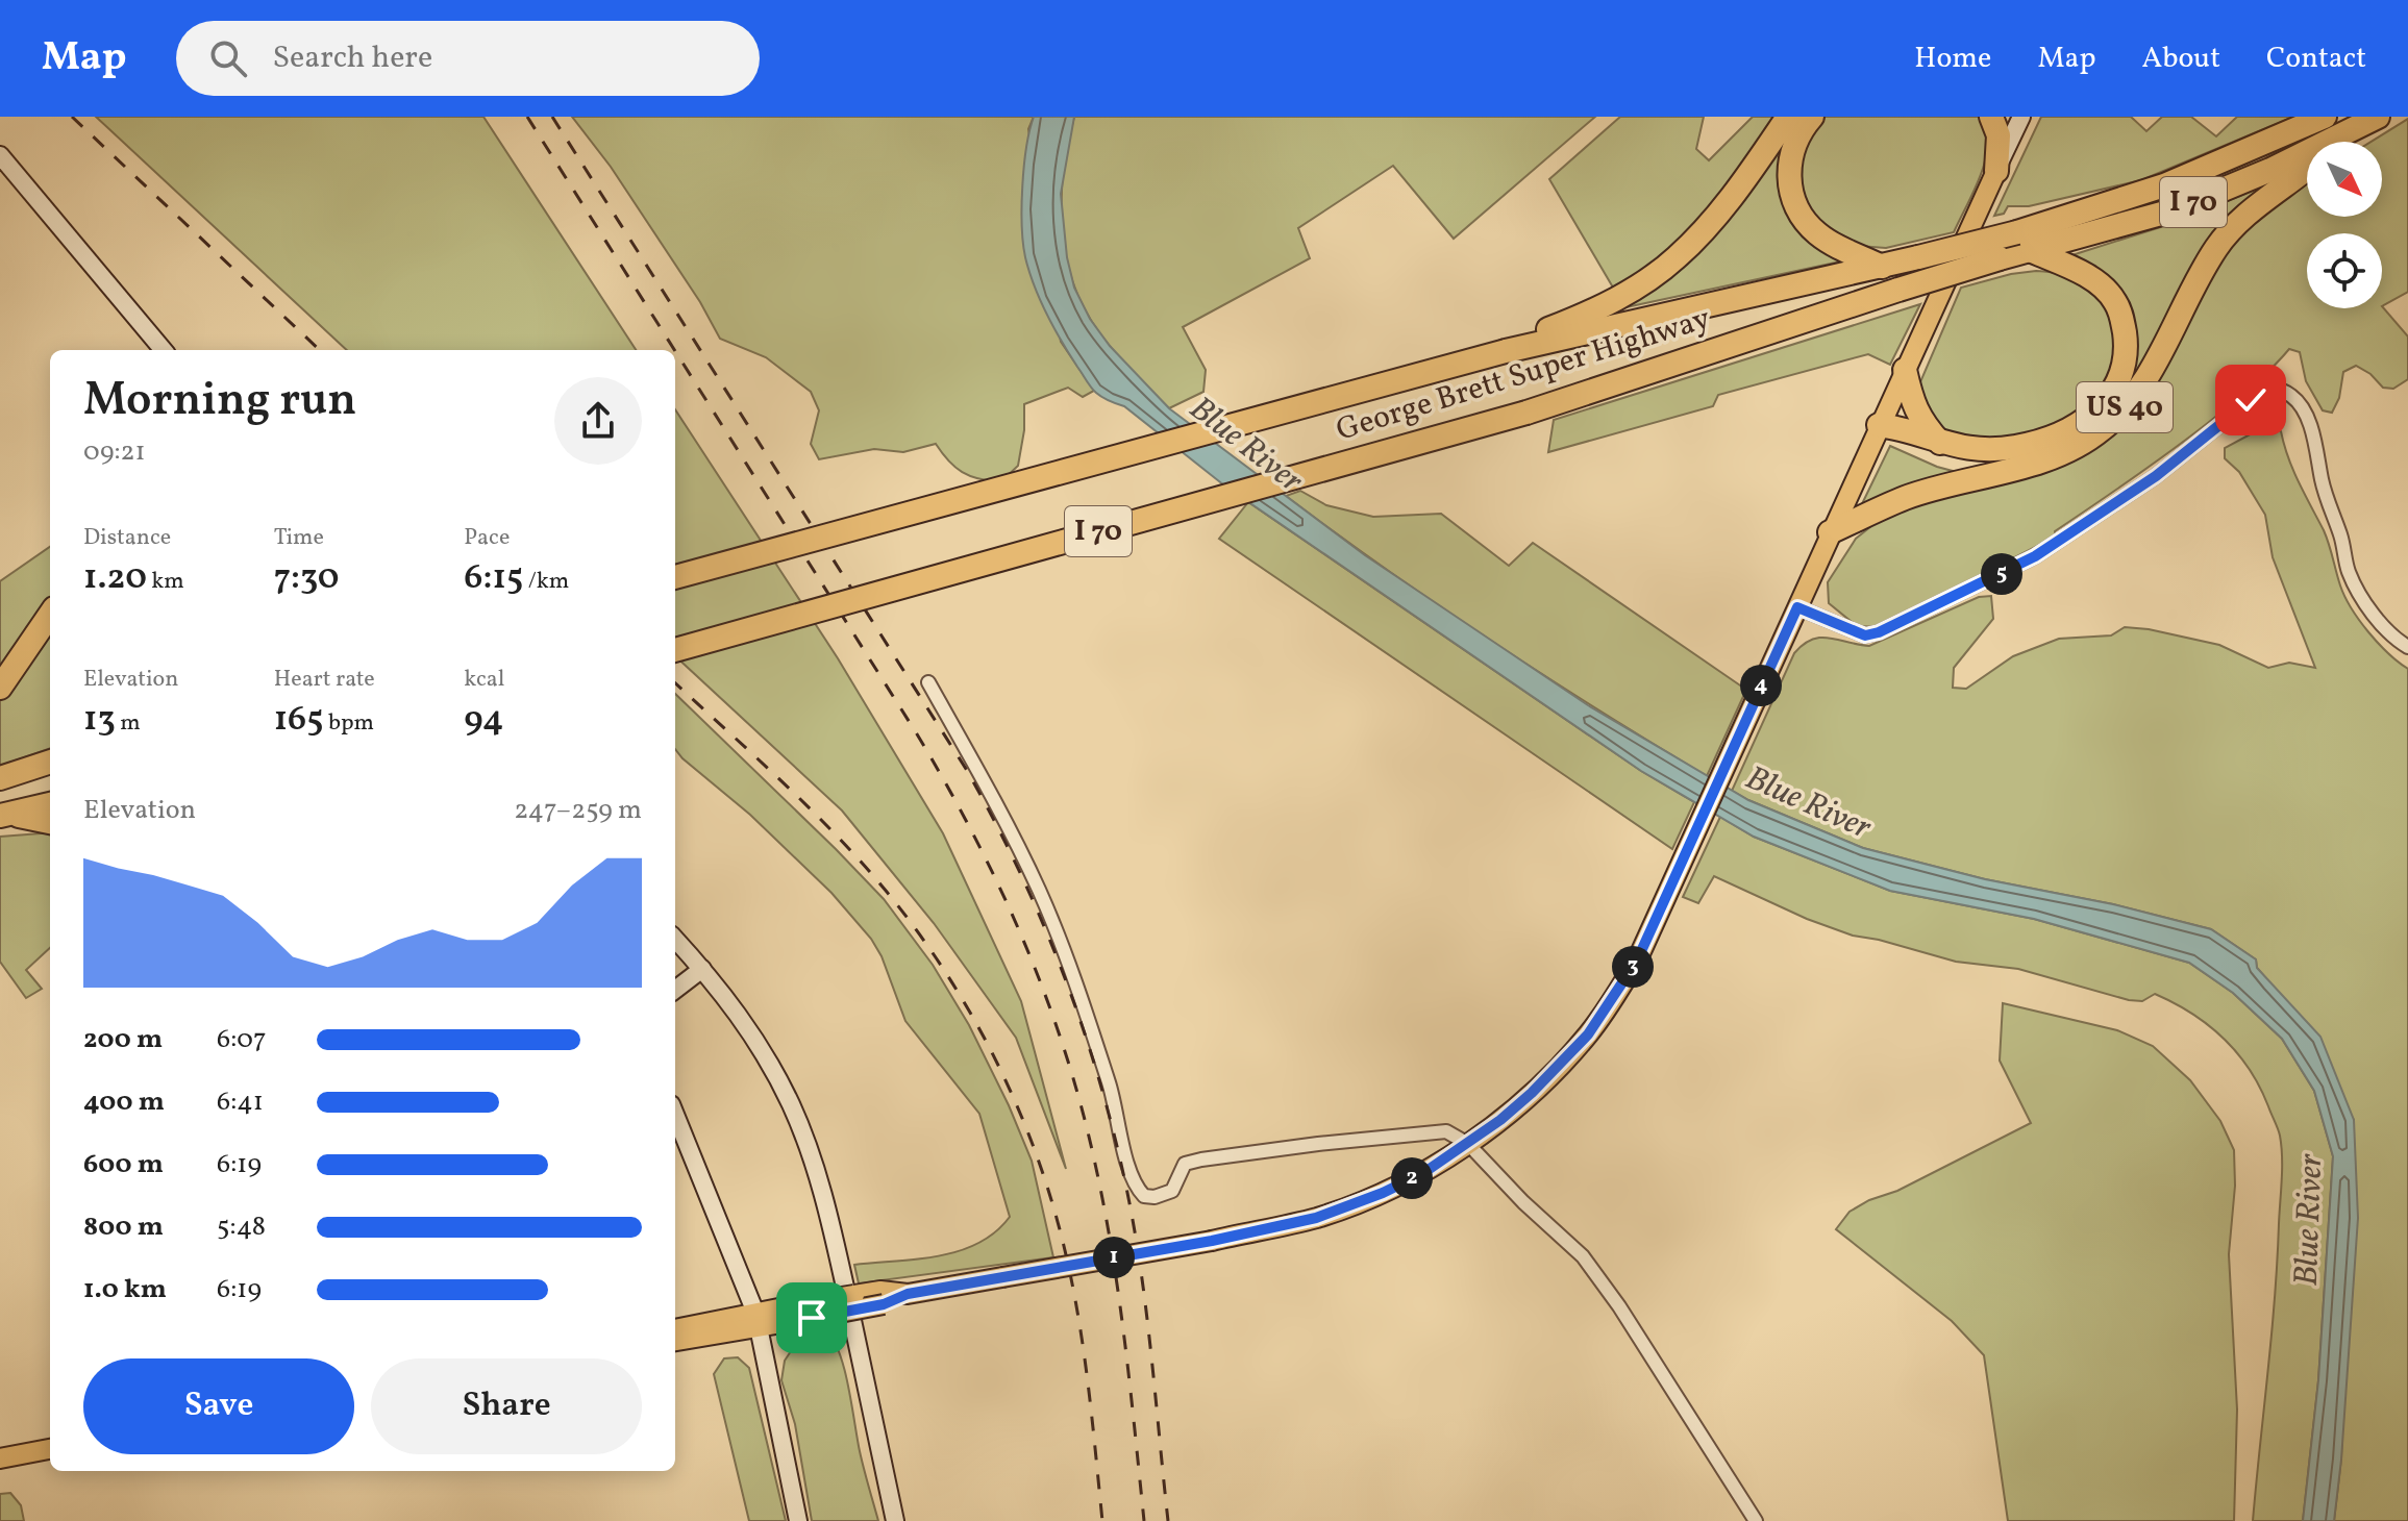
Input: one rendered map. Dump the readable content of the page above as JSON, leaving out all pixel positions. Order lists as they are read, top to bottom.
{
  "streets": {
    "highway": ["I 70", "George Brett Super Highway", "US 40"]
  },
  "crossings": [
    ["George Brett Super Highway", "US 40"]
  ],
  "water": ["Blue River"],
  "north": "bottom right",
  "page": {
    "header": "Map",
    "search": "Search here",
    "nav": [
      "Home",
      "Map",
      "About",
      "Contact"
    ],
    "heading": ["Morning run", "09:21"],
    "stats": [
      ["Distance", "1.20 km"],
      ["Time", "7:30"],
      ["Pace", "6:15 /km"],
      ["Elevation", "13 m"],
      ["Heart rate", "165 bpm"],
      ["kcal", "94"]
    ],
    "pins": [
      "5",
      "4",
      "3",
      "2",
      "1"
    ],
    "chart": ["Elevation", "247–259 m"],
    "list": [
      {
        "name": "200 m",
        "note": "6:07"
      },
      {
        "name": "400 m",
        "note": "6:41"
      },
      {
        "name": "600 m",
        "note": "6:19"
      },
      {
        "name": "800 m",
        "note": "5:48"
      },
      {
        "name": "1.0 km",
        "note": "6:19"
      }
    ],
    "buttons": ["Save", "Share"]
  }
}
